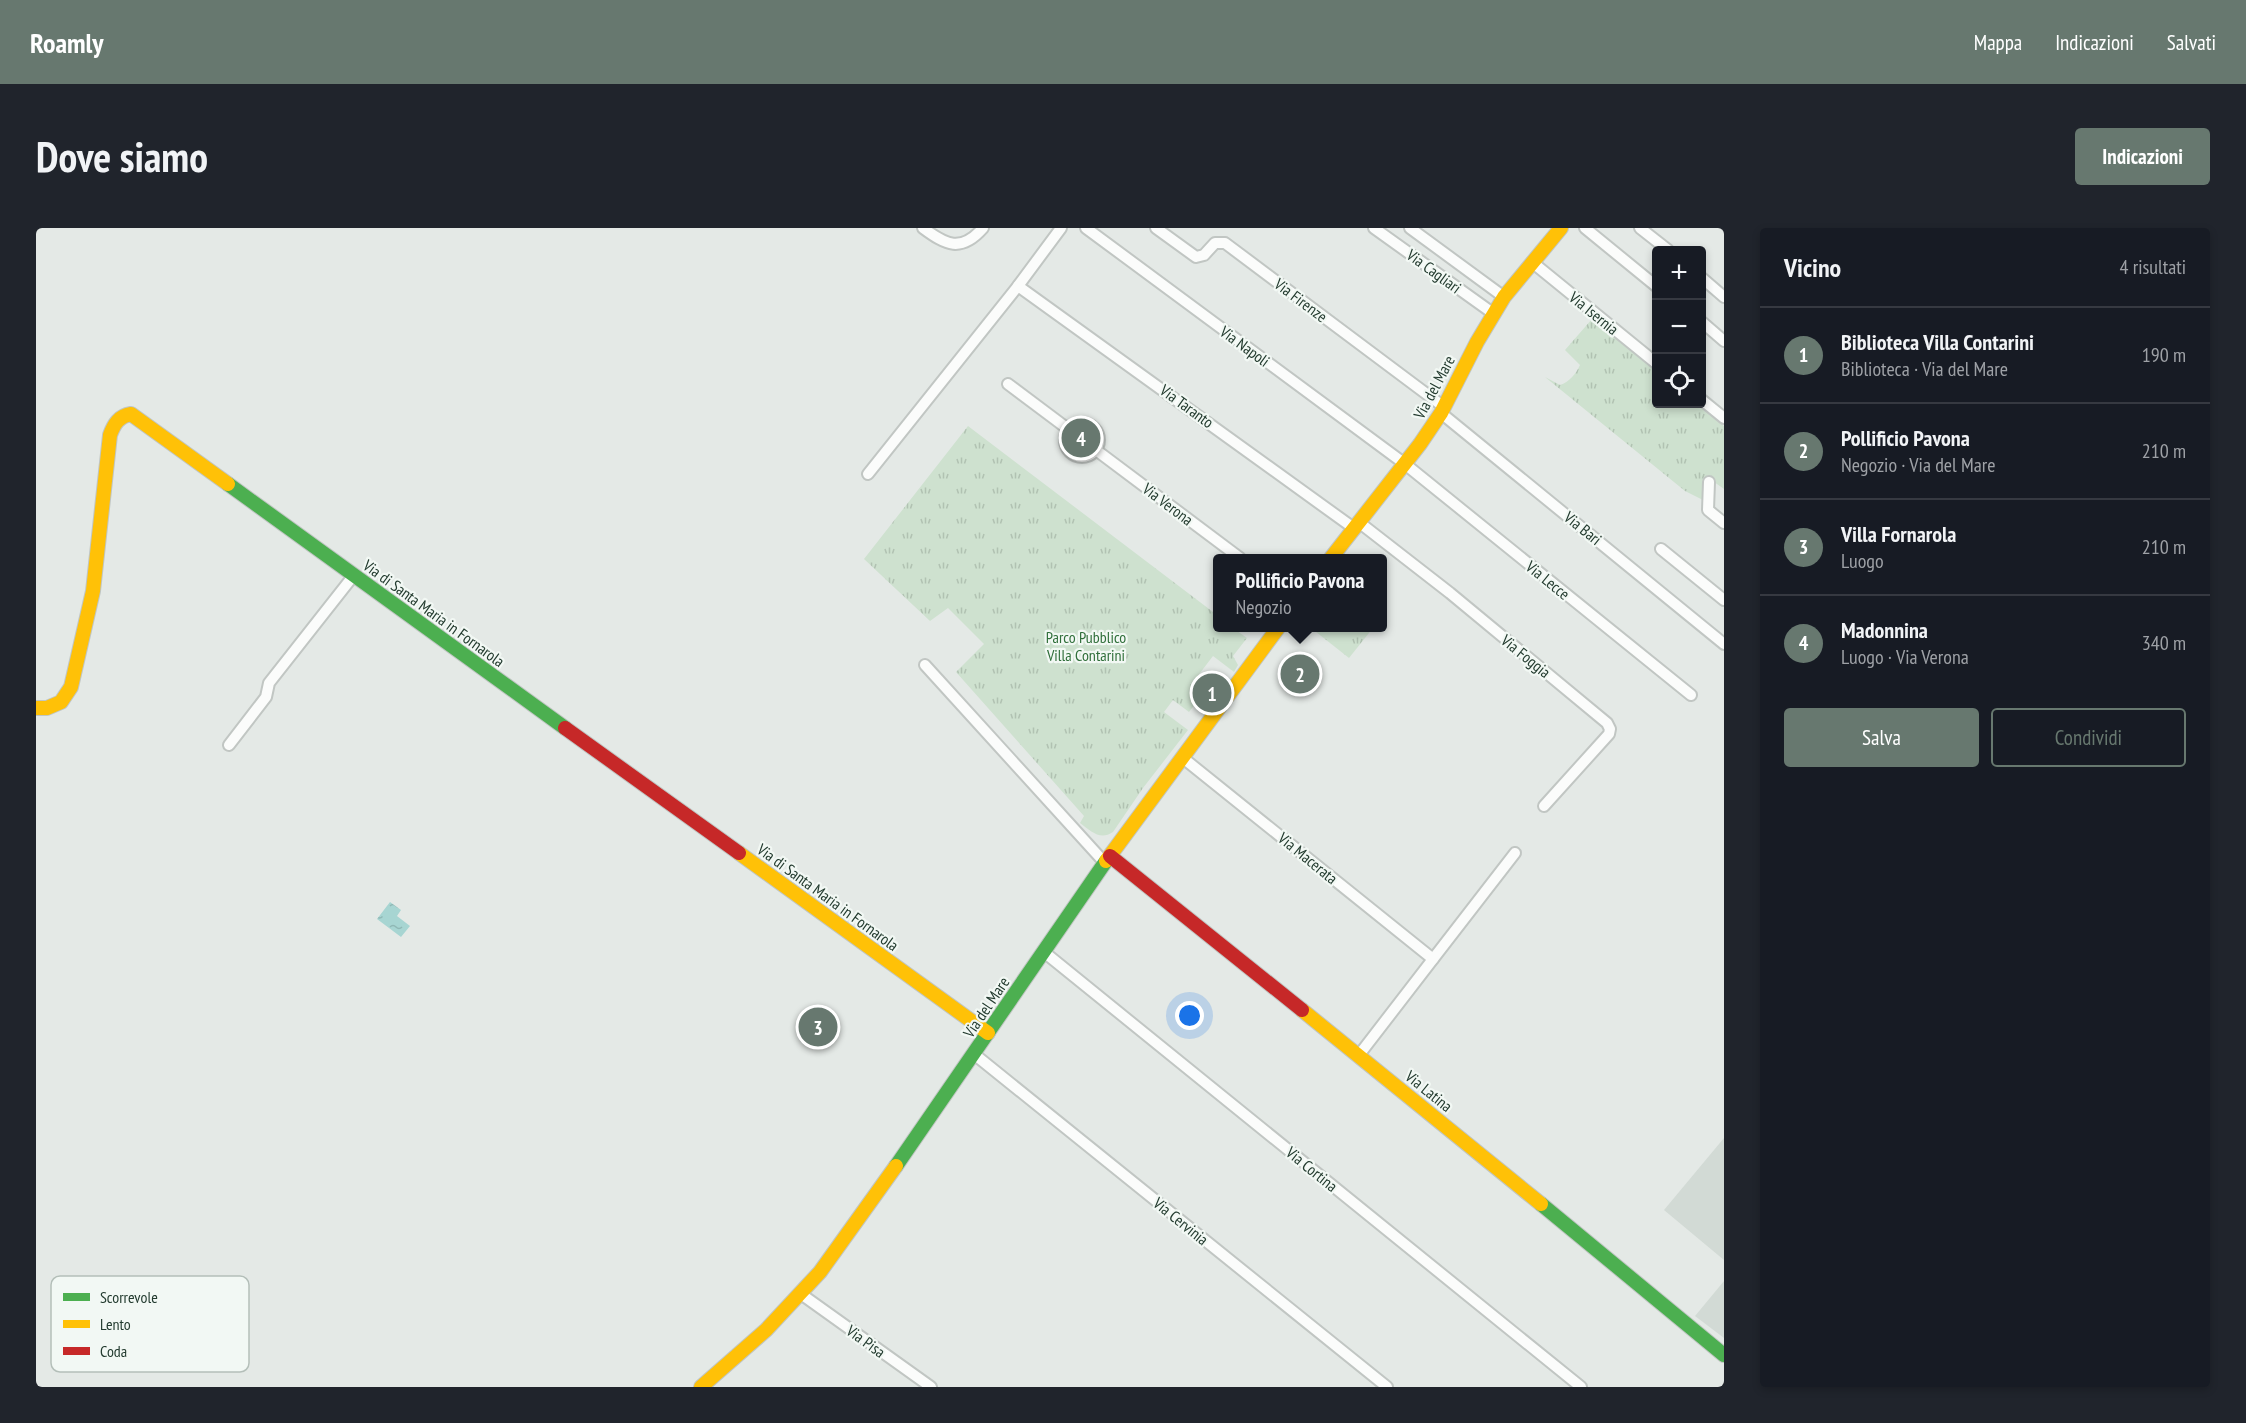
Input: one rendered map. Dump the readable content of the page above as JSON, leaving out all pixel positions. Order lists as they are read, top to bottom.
{
  "streets": {
    "street": [
      "Via Cagliari",
      "Via Firenze",
      "Via Isernia",
      "Via Napoli",
      "Via del Mare",
      "Via Taranto",
      "Via Verona",
      "Via Bari",
      "Via Lecce",
      "Via di Santa Maria in Fornarola",
      "Via Foggia",
      "Via Macerata",
      "Via Latina",
      "Via Cortina",
      "Via Cervinia",
      "Via Pisa"
    ]
  },
  "crossings": [
    ["Via Cagliari", "Via del Mare"],
    ["Via Firenze", "Via del Mare"],
    ["Via Firenze", "Via Bari"],
    ["Via Isernia", "Via del Mare"],
    ["Via Napoli", "Via del Mare"],
    ["Via Napoli", "Via Lecce"],
    ["Via del Mare", "Via Taranto"],
    ["Via del Mare", "Via Bari"],
    ["Via del Mare", "Via Lecce"],
    ["Via del Mare", "Via di Santa Maria in Fornarola"],
    ["Via del Mare", "Via Foggia"],
    ["Via del Mare", "Via Macerata"],
    ["Via del Mare", "Via Latina"],
    ["Via del Mare", "Via Cortina"],
    ["Via del Mare", "Via Cervinia"],
    ["Via del Mare", "Via Pisa"],
    ["Via Taranto", "Via Foggia"]
  ],
  "parks": ["Parco Pubblico Villa Contarini"],
  "legend": ["Scorrevole", "Lento", "Coda"],
  "page": {
    "header": "Roamly",
    "nav": ["Mappa", "Indicazioni", "Salvati"],
    "buttons": [
      "Indicazioni",
      ["Salva", "Condividi"]
    ],
    "title": "Dove siamo",
    "heading": ["Vicino", "4 risultati"],
    "map_buttons": ["+", "−"],
    "list": [
      {
        "mark": "1",
        "name": "Biblioteca Villa Contarini",
        "note": "Biblioteca · Via del Mare",
        "value": "190 m"
      },
      {
        "mark": "2",
        "name": "Pollificio Pavona",
        "note": "Negozio · Via del Mare",
        "value": "210 m"
      },
      {
        "mark": "3",
        "name": "Villa Fornarola",
        "note": "Luogo",
        "value": "210 m"
      },
      {
        "mark": "4",
        "name": "Madonnina",
        "note": "Luogo · Via Verona",
        "value": "340 m"
      }
    ],
    "pins": [
      "4",
      "2",
      "1",
      "3"
    ],
    "popup": ["Pollificio Pavona", "Negozio"]
  }
}
